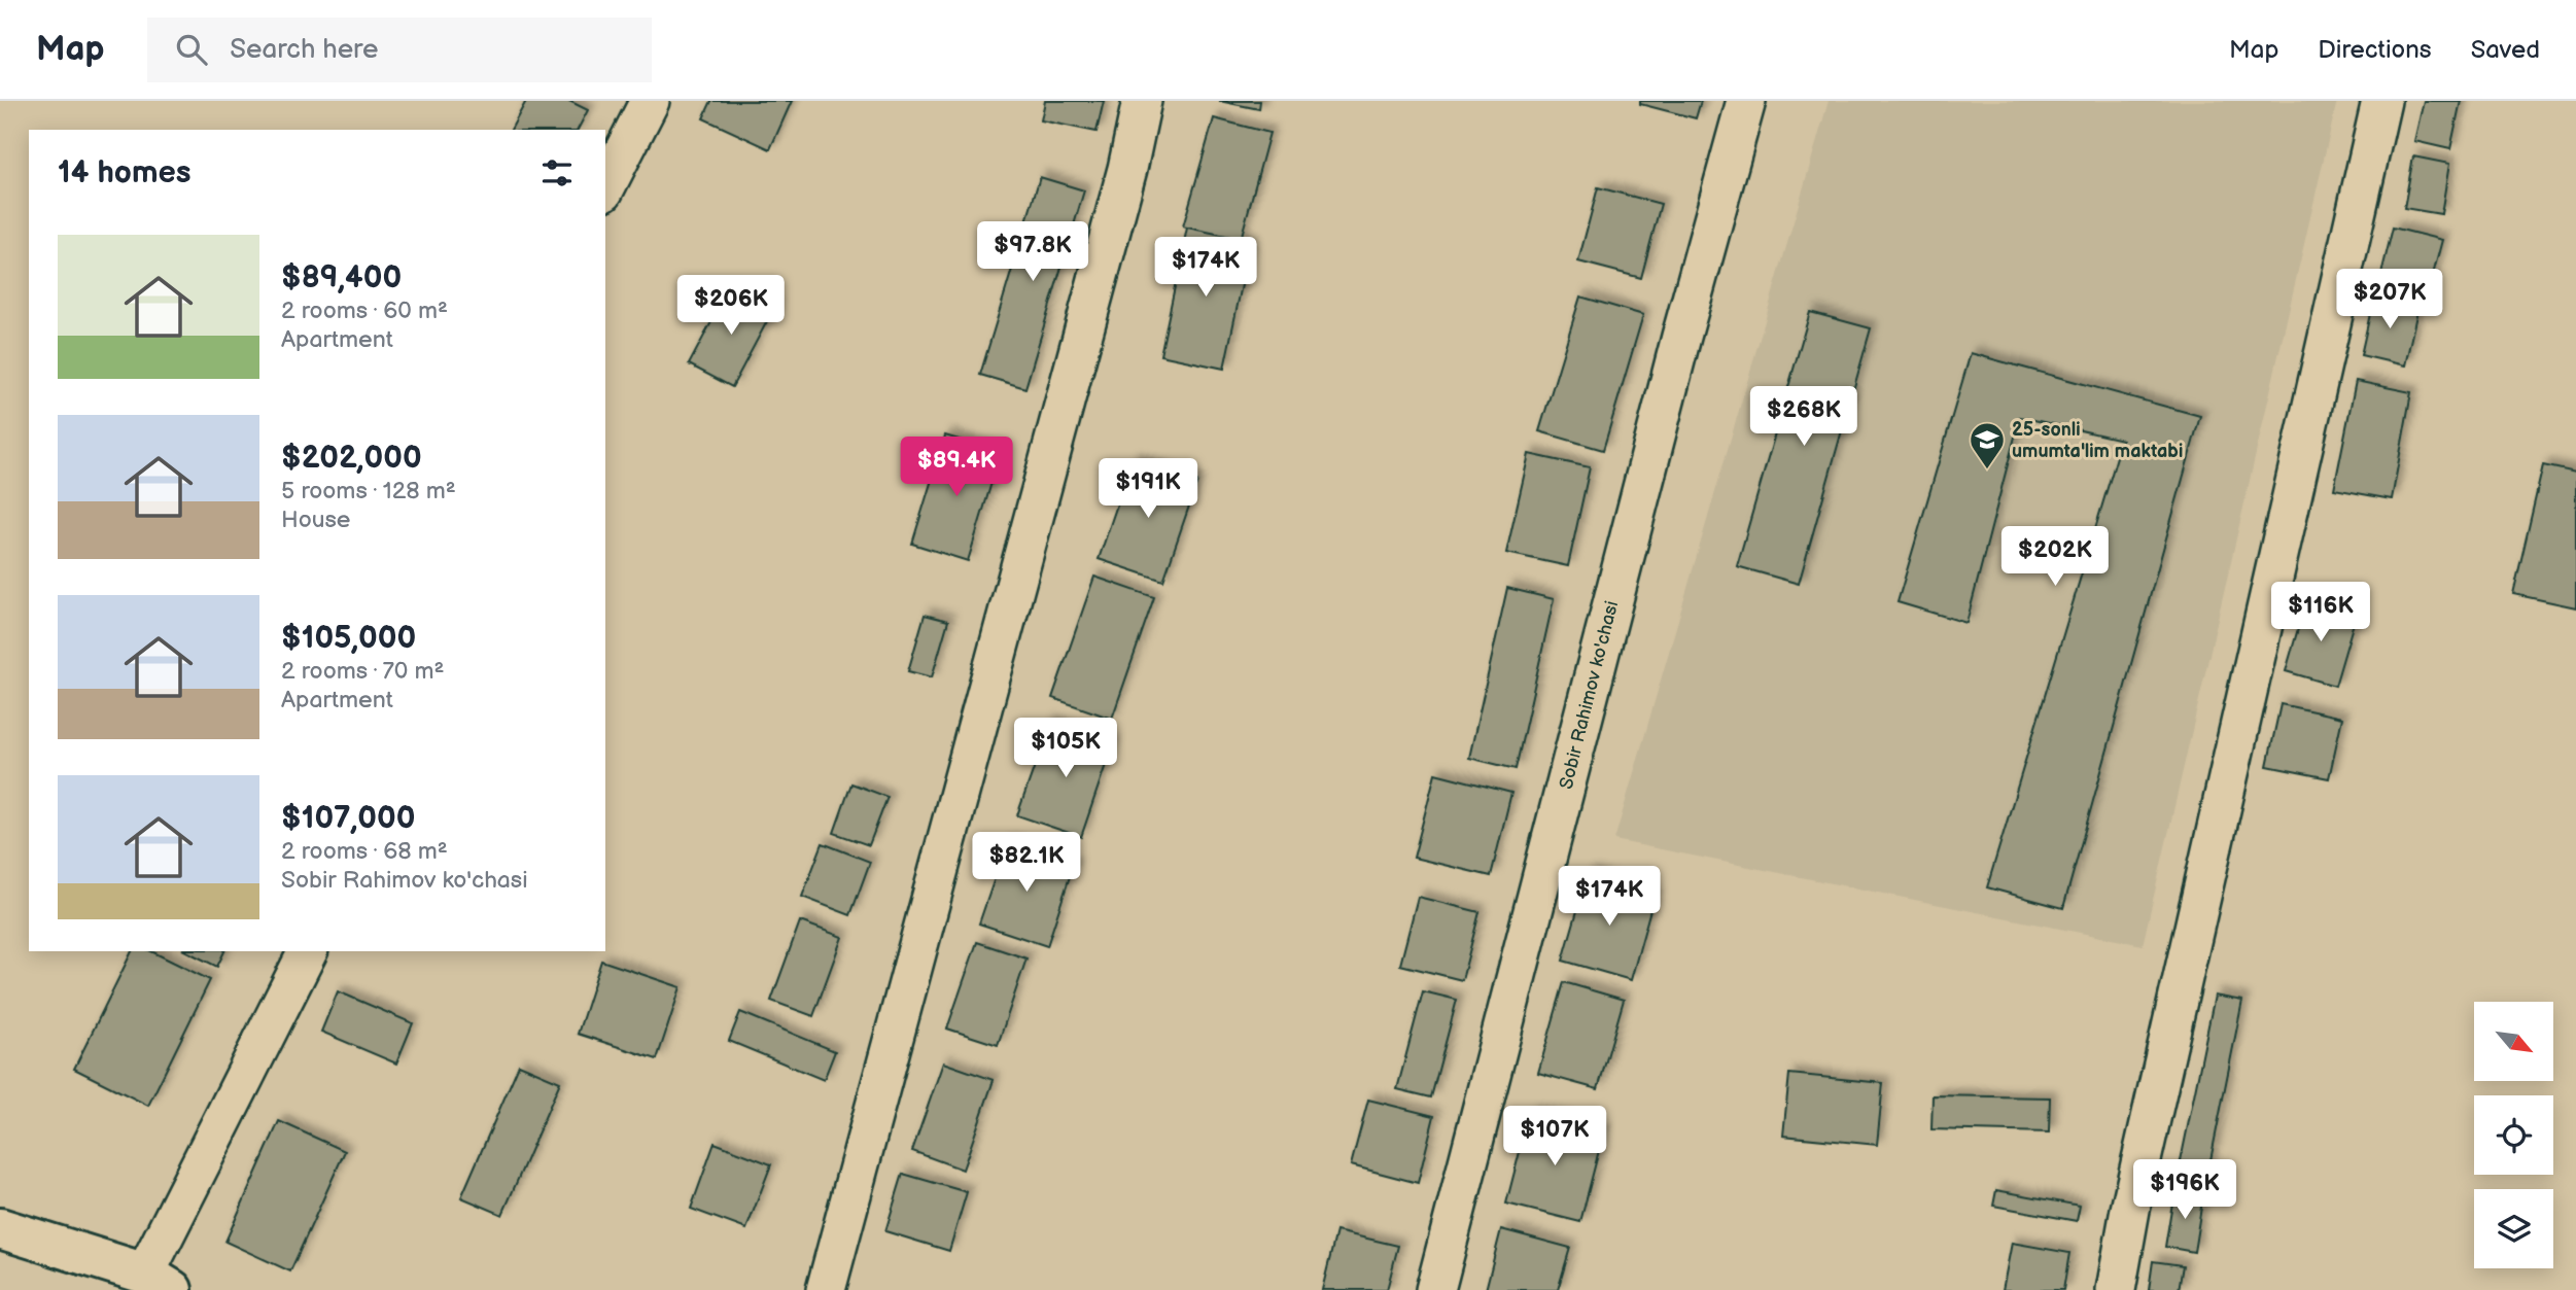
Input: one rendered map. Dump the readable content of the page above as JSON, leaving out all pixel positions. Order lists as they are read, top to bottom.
{
  "streets": {
    "street": ["Sobir Rahimov ko'chasi"]
  },
  "places": {
    "school or university": ["25-sonli umumta'lim maktabi"]
  },
  "north": "bottom right",
  "page": {
    "header": "Map",
    "search": "Search here",
    "nav": ["Map", "Directions", "Saved"],
    "heading": "14 homes",
    "list": [
      {
        "name": "$89,400",
        "note": "2 rooms · 60 m² · Apartment"
      },
      {
        "name": "$202,000",
        "note": "5 rooms · 128 m² · House"
      },
      {
        "name": "$105,000",
        "note": "2 rooms · 70 m² · Apartment"
      },
      {
        "name": "$107,000",
        "note": "2 rooms · 68 m² · Sobir Rahimov ko'chasi"
      }
    ],
    "price": [
      "$97.8K",
      "$174K",
      "$207K",
      "$206K",
      "$268K",
      "$89.4K",
      "$191K",
      "$202K",
      "$116K",
      "$105K",
      "$82.1K",
      "$174K",
      "$107K",
      "$196K"
    ]
  }
}
